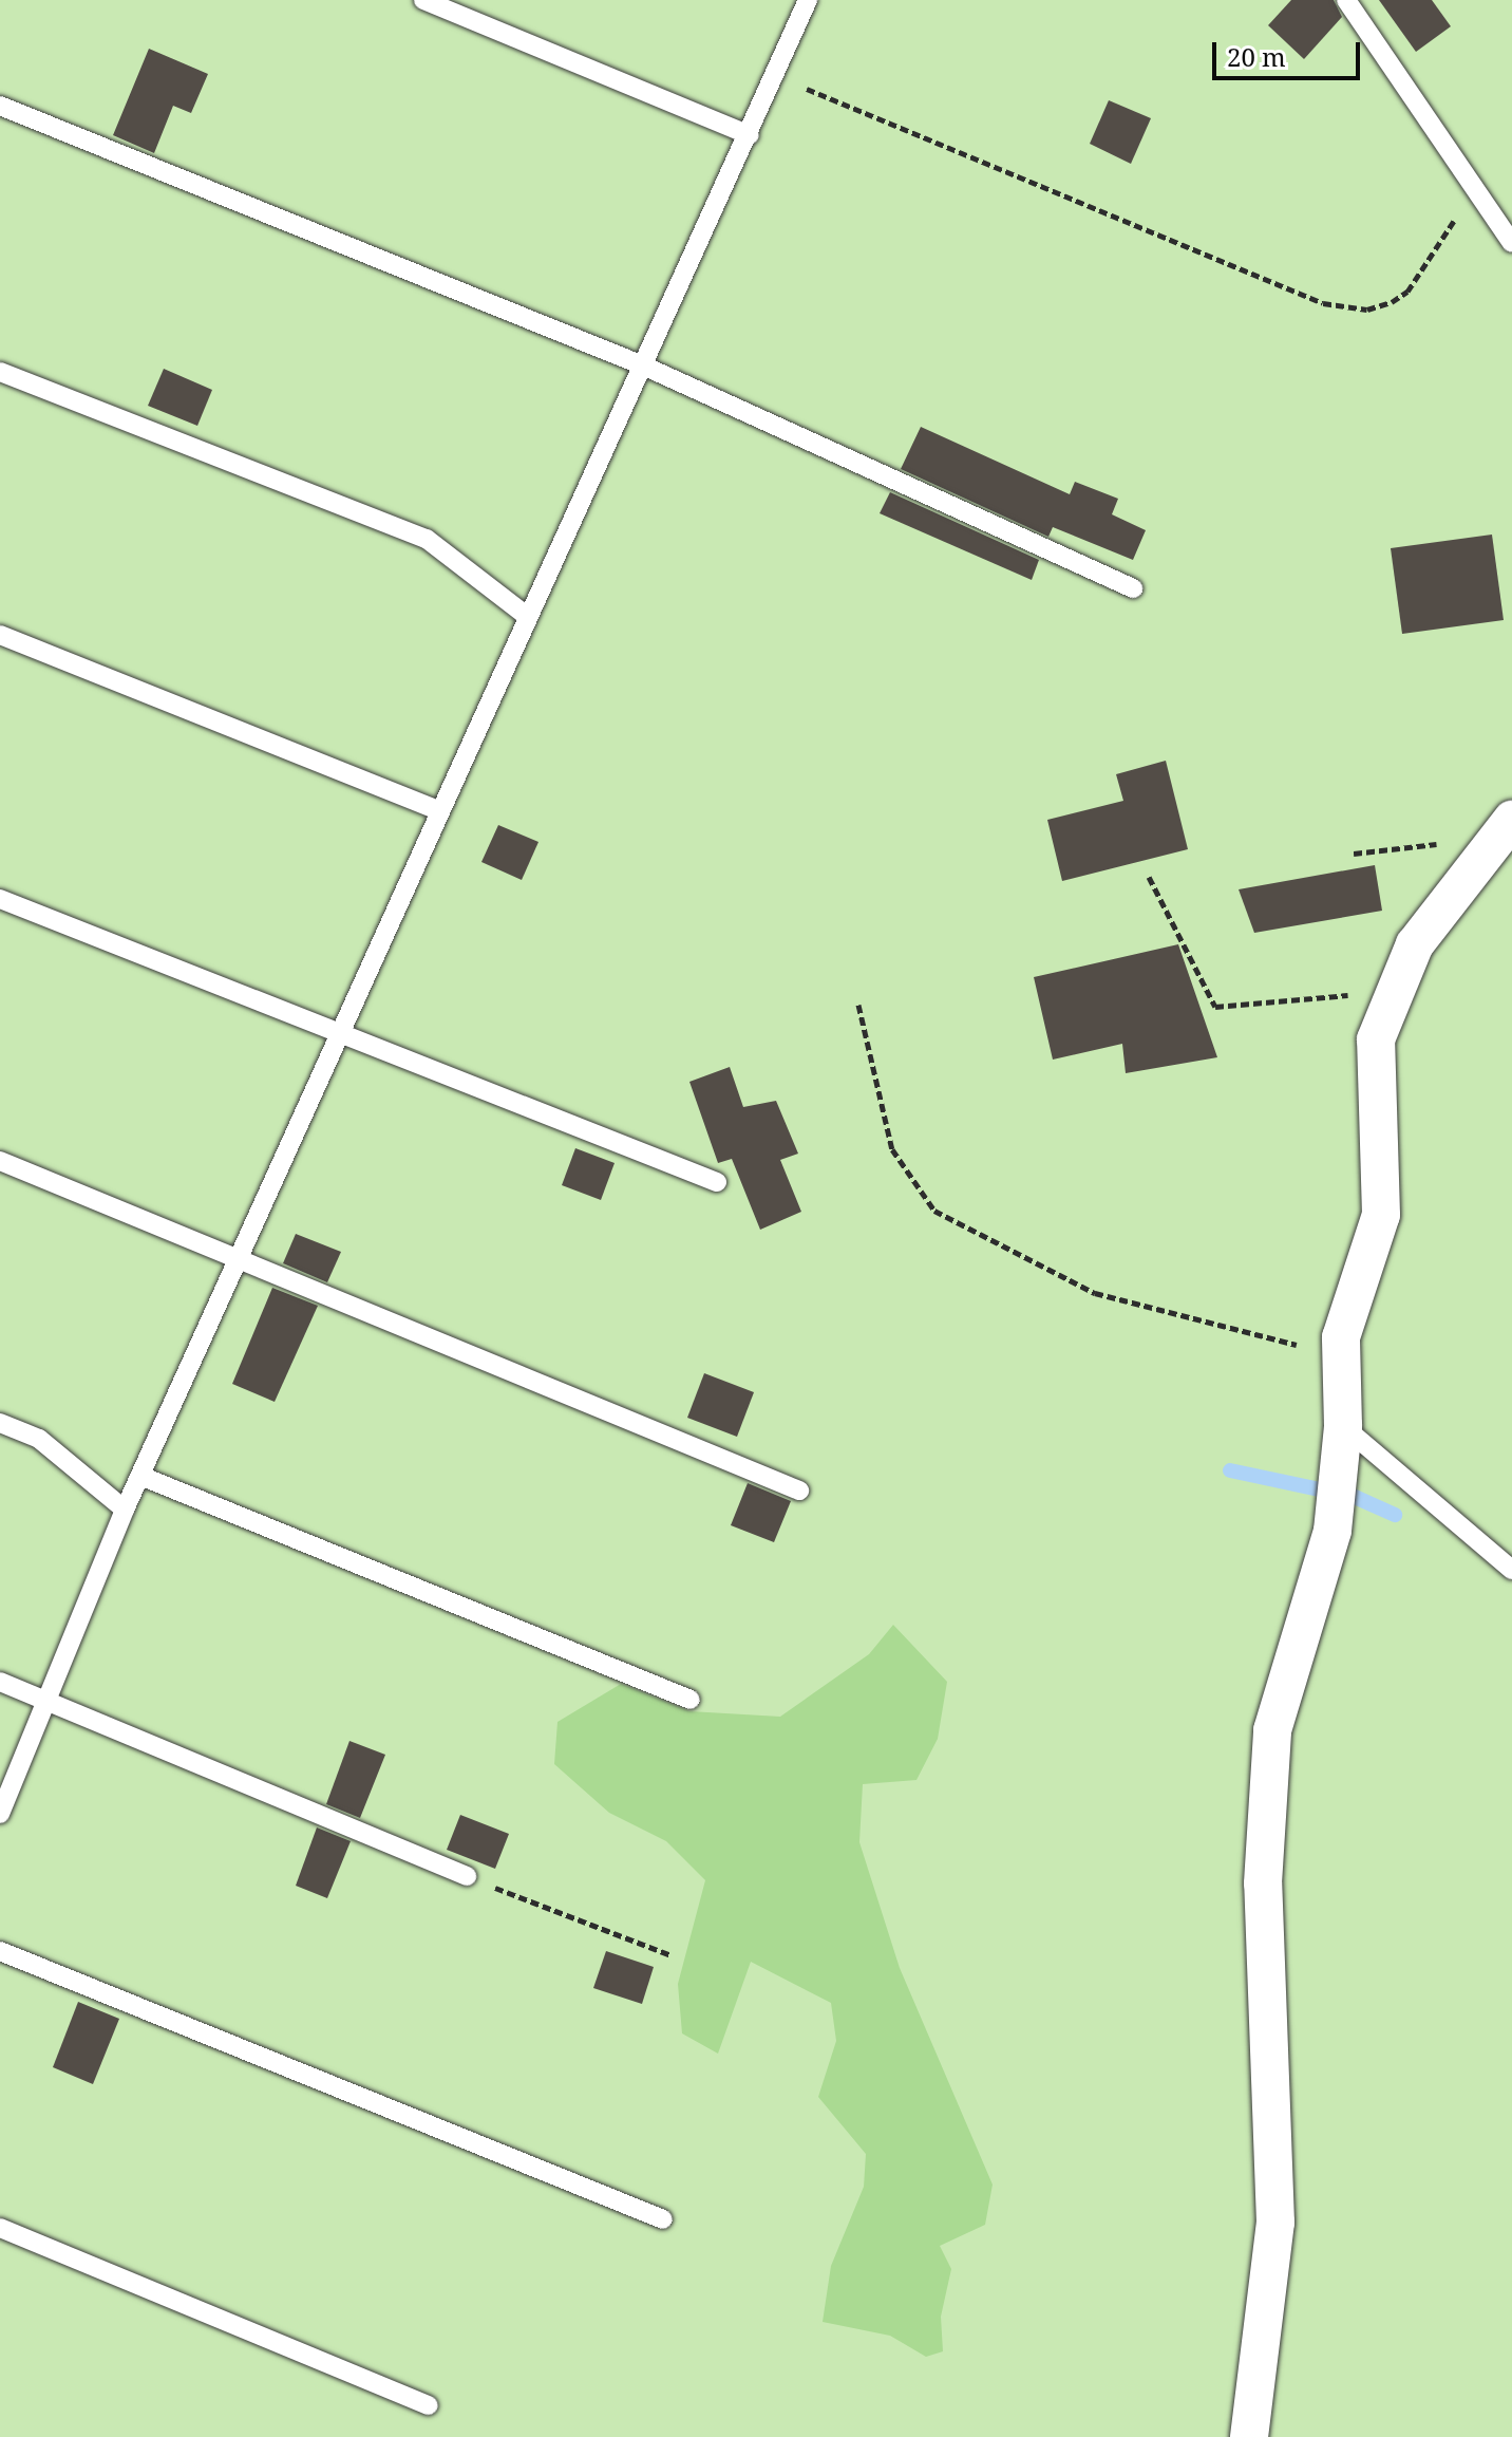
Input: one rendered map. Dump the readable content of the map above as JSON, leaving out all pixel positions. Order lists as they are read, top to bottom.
{
  "scale_bar": "20 m"
}
